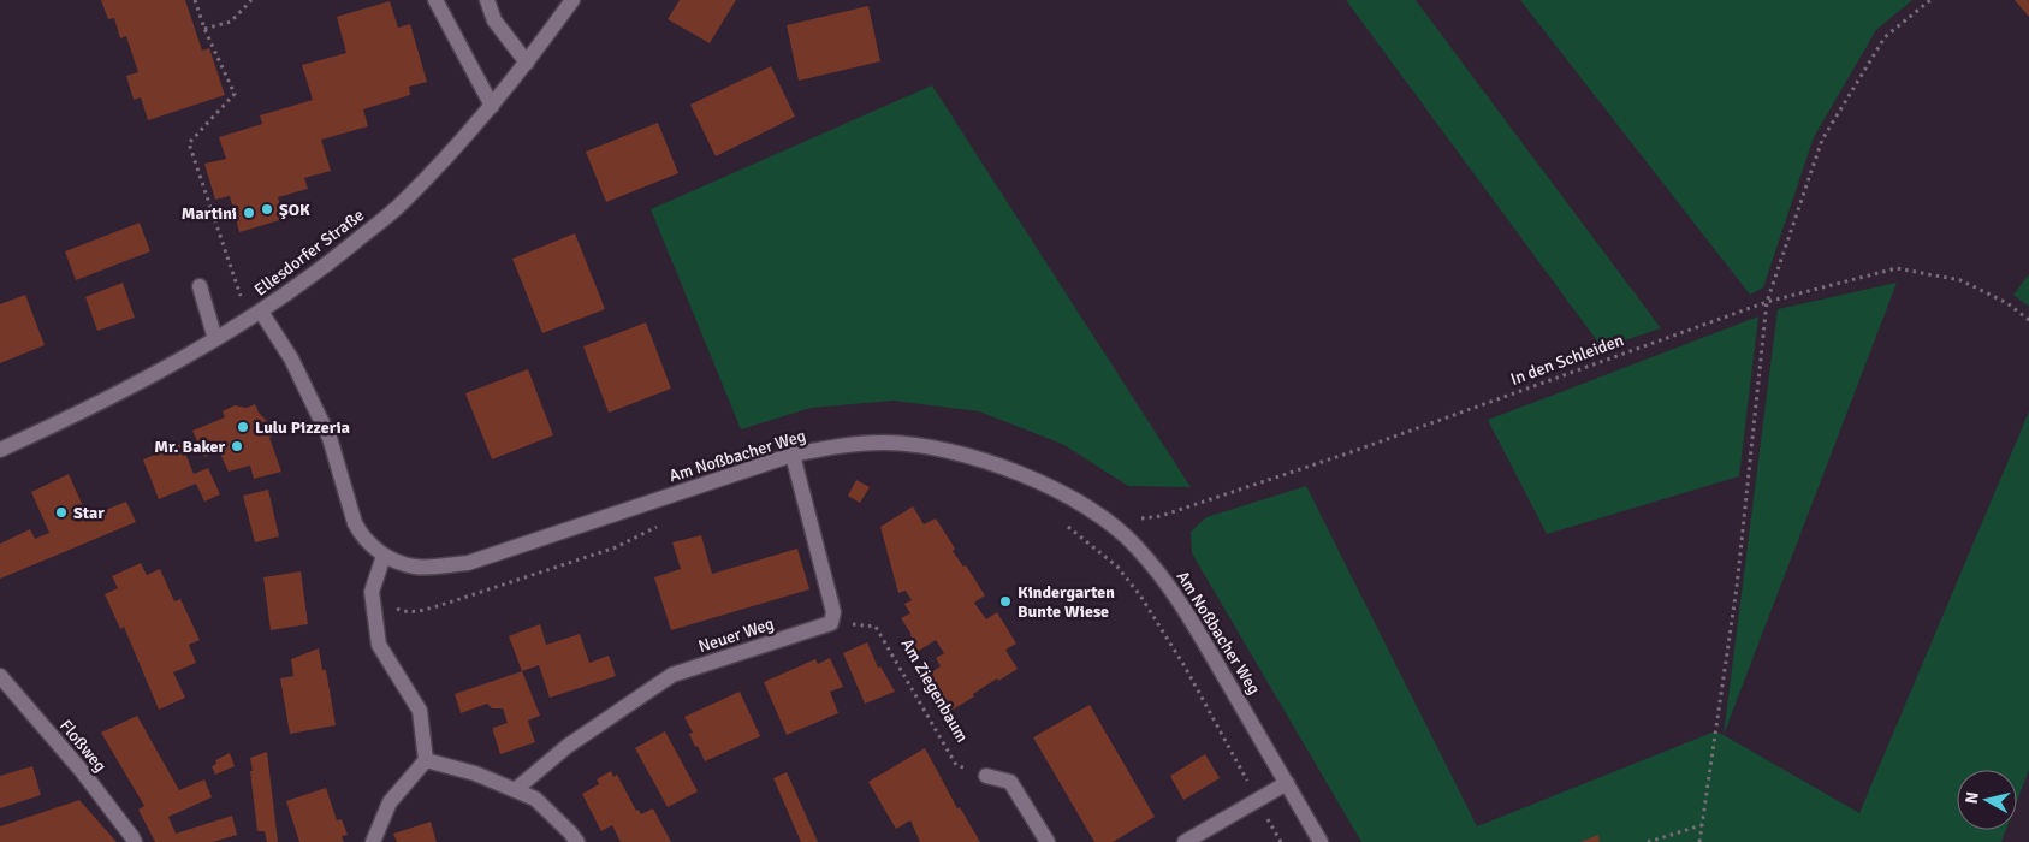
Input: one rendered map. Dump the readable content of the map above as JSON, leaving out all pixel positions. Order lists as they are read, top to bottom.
{
  "streets": {
    "street": [
      "Ellesdorfer Straße",
      "Am Noßbacher Weg",
      "Neuer Weg",
      "Floßweg"
    ],
    "path": ["In den Schleiden", "Am Ziegenbaum"]
  },
  "crossings": [
    ["Ellesdorfer Straße", "Am Noßbacher Weg"],
    ["In den Schleiden", "Am Noßbacher Weg"],
    ["Neuer Weg", "Am Ziegenbaum"]
  ],
  "places": [
    "ŞOK",
    "Martini",
    "Lulu Pizzeria",
    "Mr. Baker",
    "Star",
    "Kindergarten Bunte Wiese"
  ],
  "north": "left"
}
